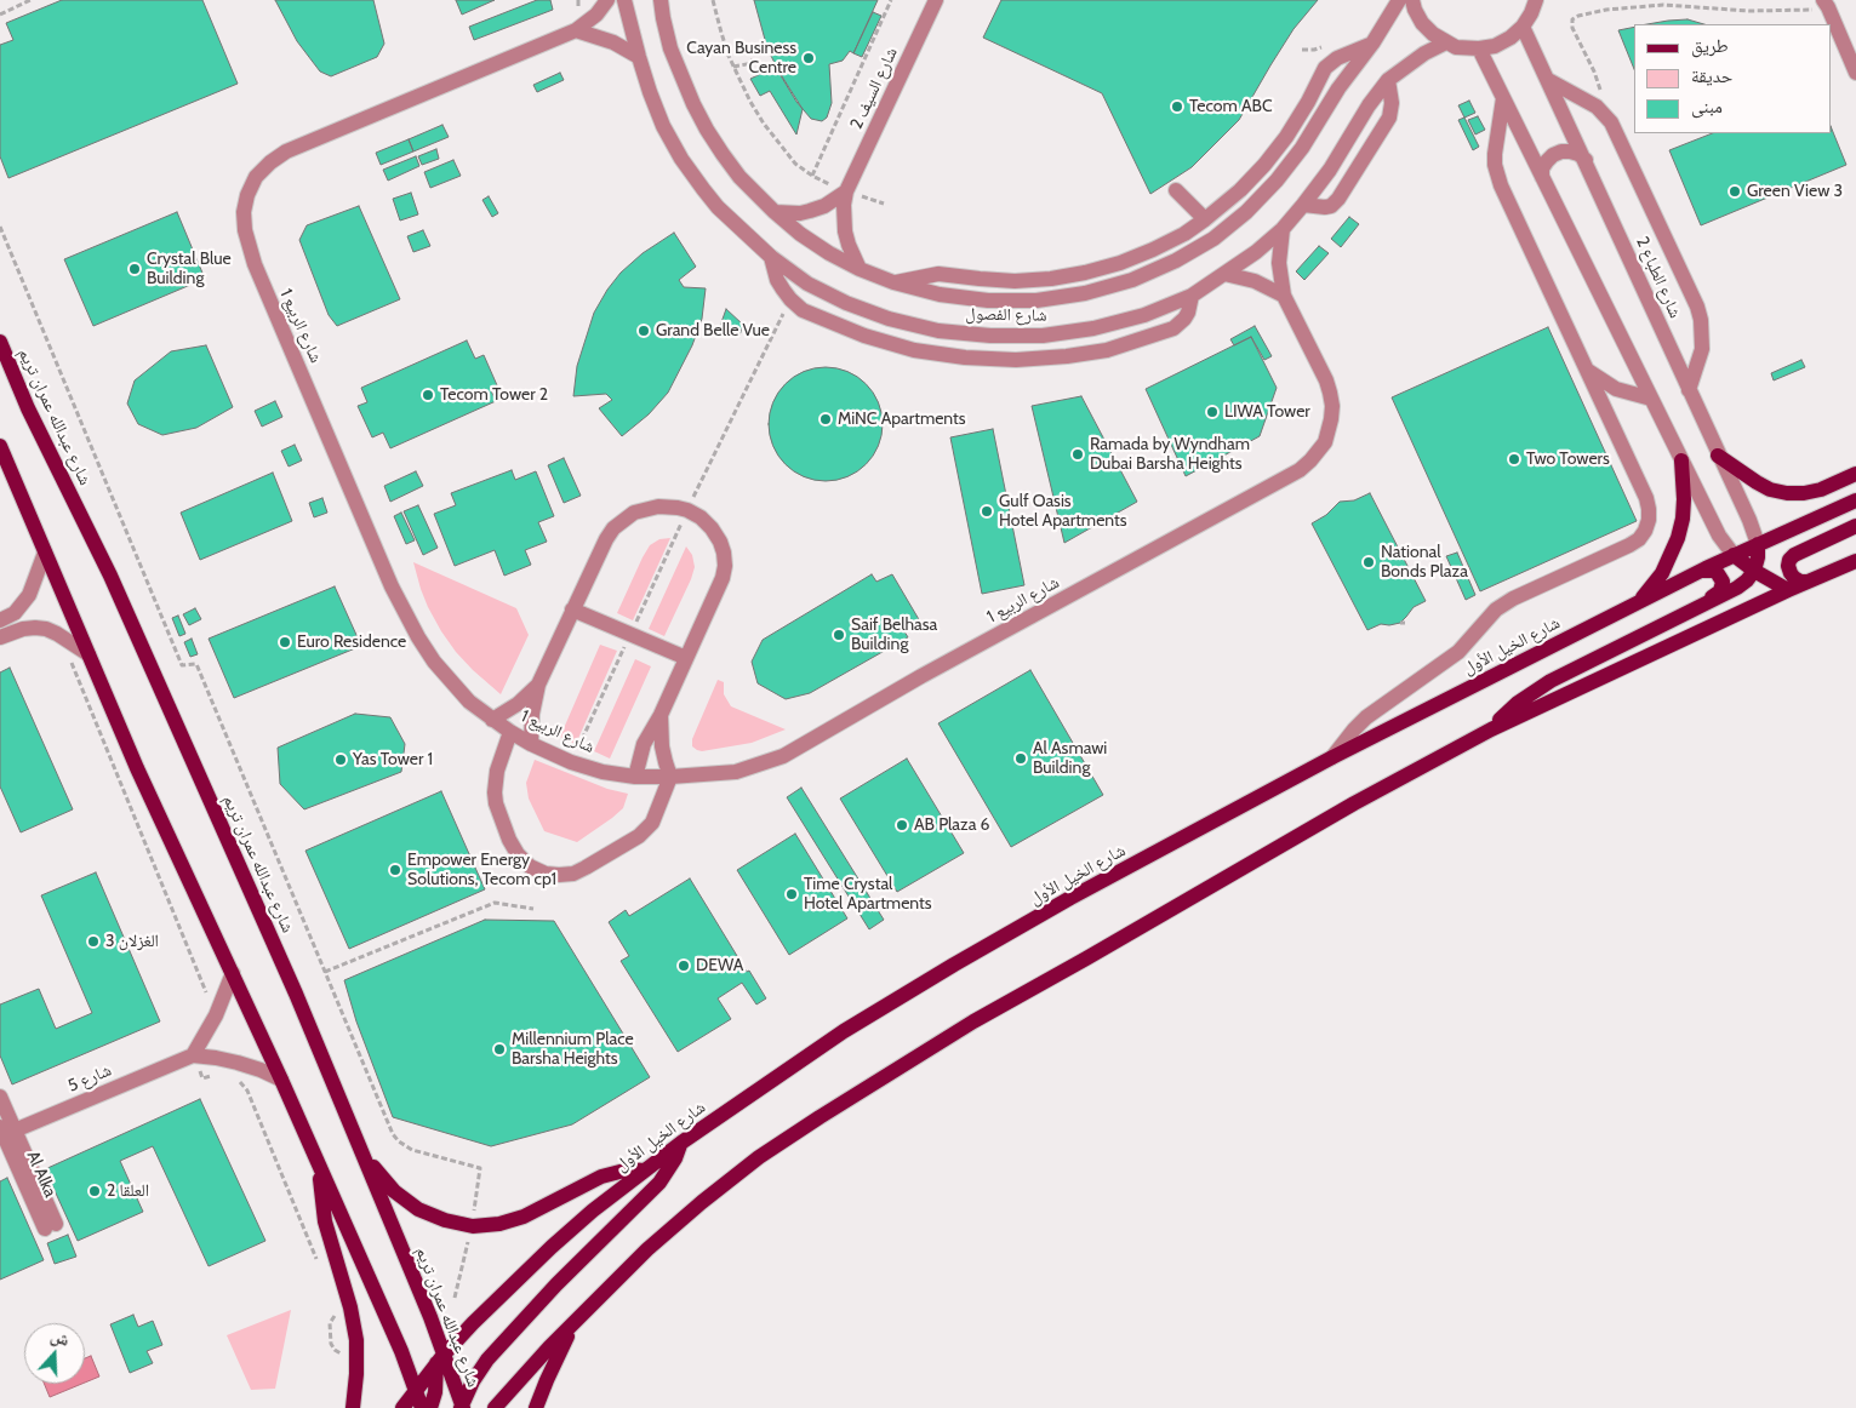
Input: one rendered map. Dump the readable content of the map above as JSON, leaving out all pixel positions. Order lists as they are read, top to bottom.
{
  "streets": {
    "main road": ["شارع عبدالله عمران تريم", "شارع الخيل الأول"],
    "street": [
      "شارع السيف 2",
      "شارع الطباع 2",
      "شارع الفصول",
      "شارع الربيع 1",
      "شارع 5",
      "Al Alka"
    ]
  },
  "crossings": [
    ["شارع السيف 2", "شارع الفصول"],
    ["شارع الطباع 2", "شارع الخيل الأول"],
    ["شارع الفصول", "شارع الربيع 1"],
    ["شارع عبدالله عمران تريم", "شارع الخيل الأول"],
    ["شارع 5", "Al Alka"]
  ],
  "places": [
    "Cayan Business Centre",
    "Tecom ABC",
    "Green View 3",
    "Crystal Blue Building",
    "Grand Belle Vue",
    "Tecom Tower 2",
    "LIWA Tower",
    "MiNC Apartments",
    "Ramada by Wyndham Dubai Barsha Heights",
    "Two Towers",
    "Gulf Oasis Hotel Apartments",
    "National Bonds Plaza",
    "Saif Belhasa Building",
    "Euro Residence",
    "Al Asmawi Building",
    "Yas Tower 1",
    "AB Plaza 6",
    "Empower Energy Solutions, Tecom cp1",
    "Time Crystal Hotel Apartments",
    "الغزلان 3",
    "DEWA",
    "Millennium Place Barsha Heights",
    "العلقا 2"
  ],
  "legend": ["طريق", "حديقة", "مبنى"],
  "north": "top"
}
